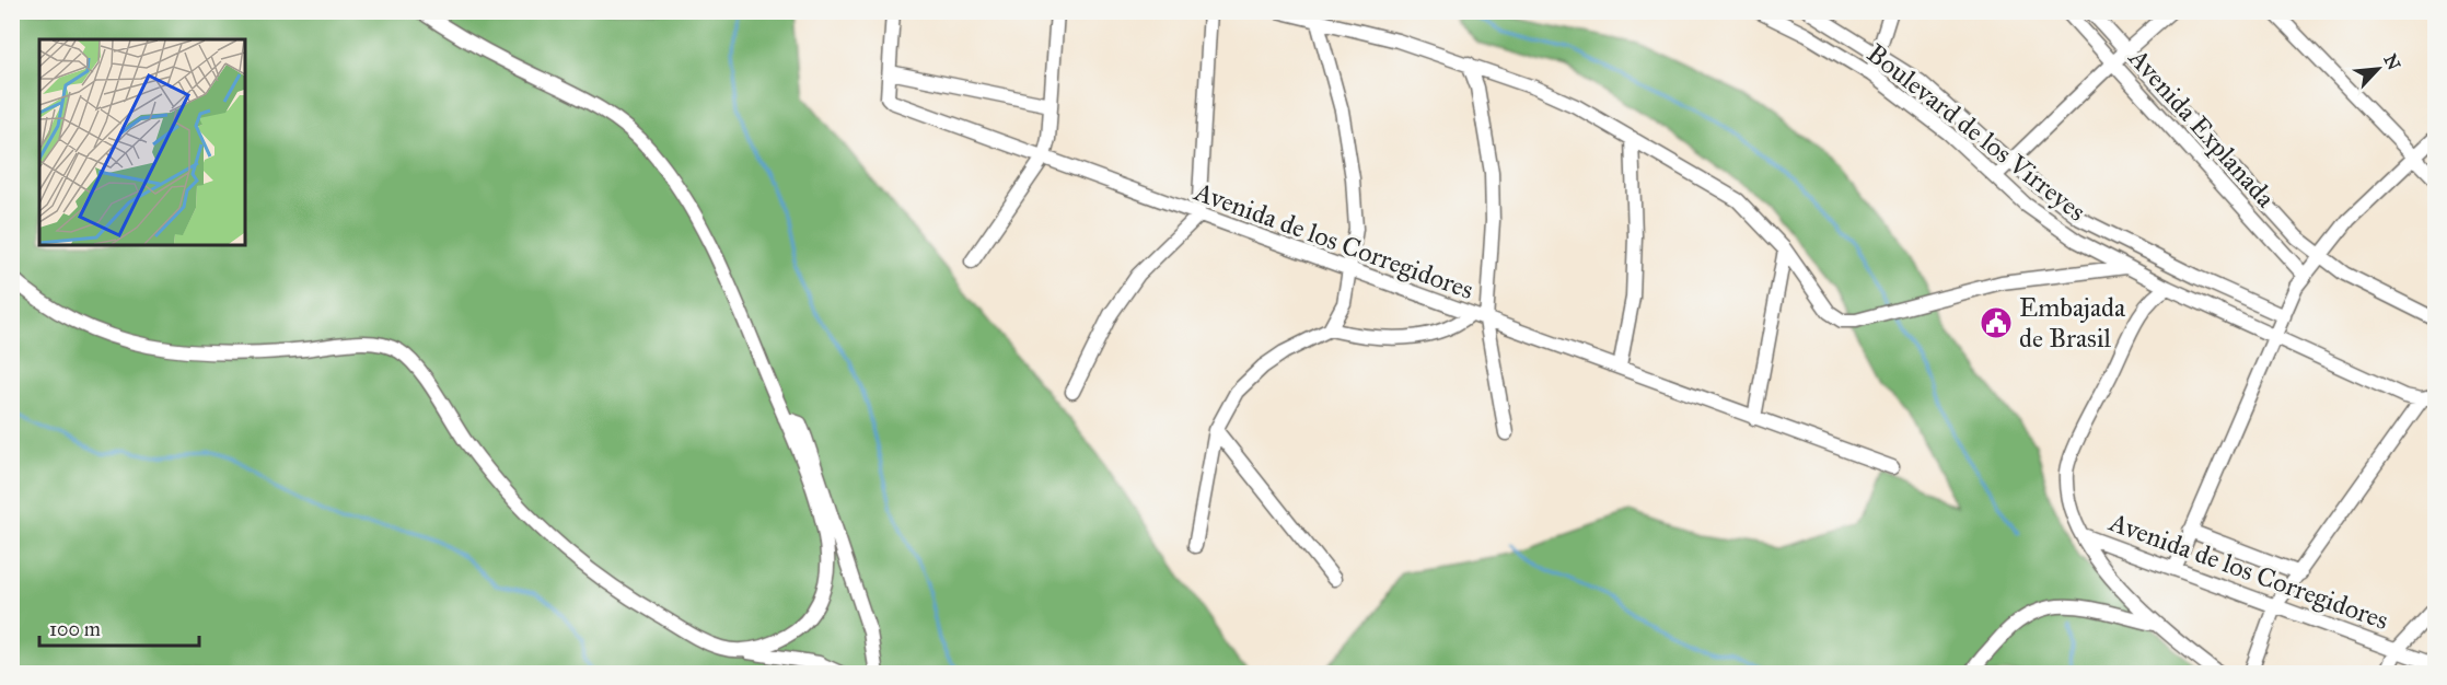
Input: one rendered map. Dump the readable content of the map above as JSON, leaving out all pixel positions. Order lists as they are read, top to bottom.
{
  "streets": {
    "street": ["Avenida Explanada", "Boulevard de los Virreyes", "Avenida de los Corregidores"]
  },
  "places": {
    "public building": ["Embajada de Brasil"]
  },
  "scale_bar": "100 m",
  "north": "top right"
}
